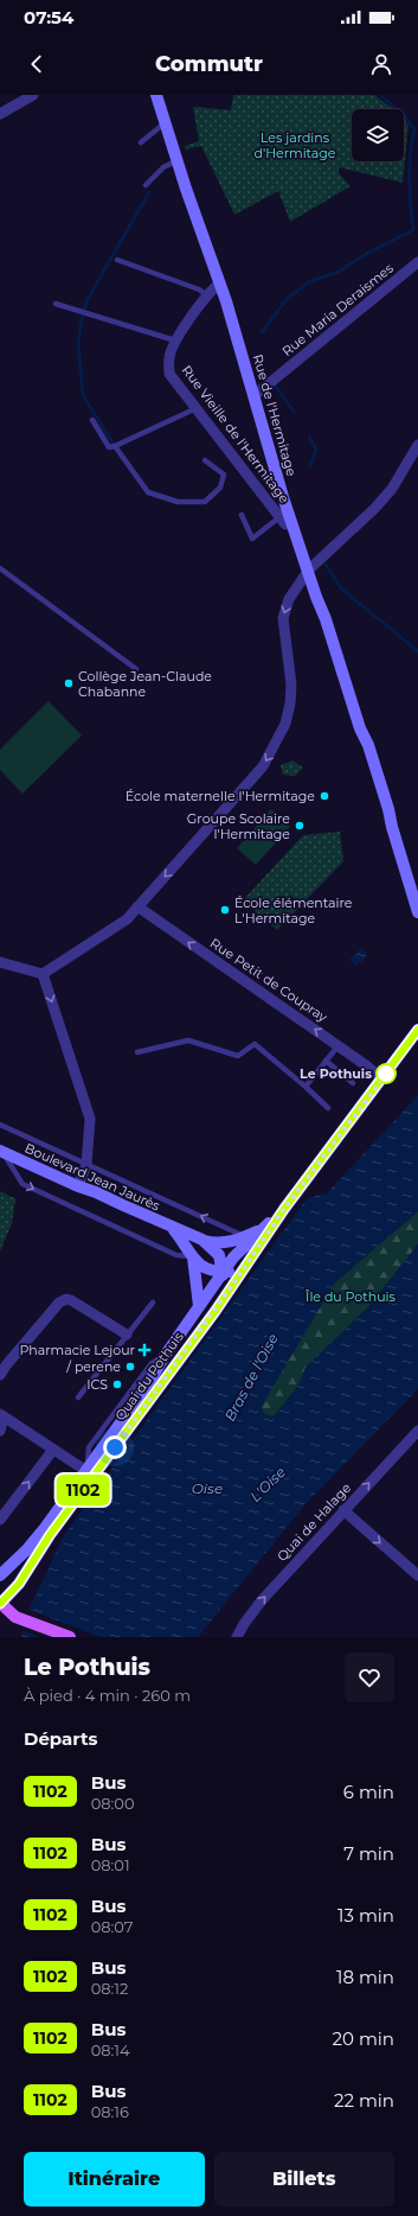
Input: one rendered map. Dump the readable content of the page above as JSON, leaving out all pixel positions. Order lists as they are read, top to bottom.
{
  "streets": {
    "main road": ["Rue de l'Hermitage", "Boulevard Jean Jaurès", "Quai du Pothuis"],
    "street": [
      "Rue Maria Deraismes",
      "Rue Vieille de l'Hermitage",
      "Rue Petit de Coupray",
      "Quai de Halage"
    ]
  },
  "crossings": [
    ["Rue Maria Deraismes", "Rue de l'Hermitage"],
    ["Rue de l'Hermitage", "Rue Vieille de l'Hermitage"],
    ["Rue Petit de Coupray", "Quai du Pothuis"],
    ["Boulevard Jean Jaurès", "Quai du Pothuis"]
  ],
  "one_way": ["Rue Petit de Coupray", "Quai de Halage"],
  "water": ["Bras de l'Oise", "L'Oise", "Oise"],
  "parks": ["Les jardins d'Hermitage", "Île du Pothuis"],
  "places": {
    "other": [
      "Collège Jean-Claude Chabanne",
      "École maternelle l'Hermitage",
      "Groupe Scolaire l'Hermitage",
      "École élémentaire L'Hermitage",
      "Le Pothuis",
      "/ perene",
      "ICS"
    ],
    "health": ["Pharmacie Lejour"]
  },
  "lines": ["bus line 1102"],
  "page": {
    "status": "07:54",
    "header": "Commutr",
    "on_map": "1102",
    "heading": [
      ["Le Pothuis", "À pied · 4 min · 260 m"],
      "Départs"
    ],
    "list": [
      {
        "mark": "1102",
        "name": "Bus",
        "note": "08:00",
        "value": "6 min"
      },
      {
        "mark": "1102",
        "name": "Bus",
        "note": "08:01",
        "value": "7 min"
      },
      {
        "mark": "1102",
        "name": "Bus",
        "note": "08:07",
        "value": "13 min"
      },
      {
        "mark": "1102",
        "name": "Bus",
        "note": "08:12",
        "value": "18 min"
      },
      {
        "mark": "1102",
        "name": "Bus",
        "note": "08:14",
        "value": "20 min"
      },
      {
        "mark": "1102",
        "name": "Bus",
        "note": "08:16",
        "value": "22 min"
      }
    ],
    "buttons": ["Itinéraire", "Billets"]
  }
}
